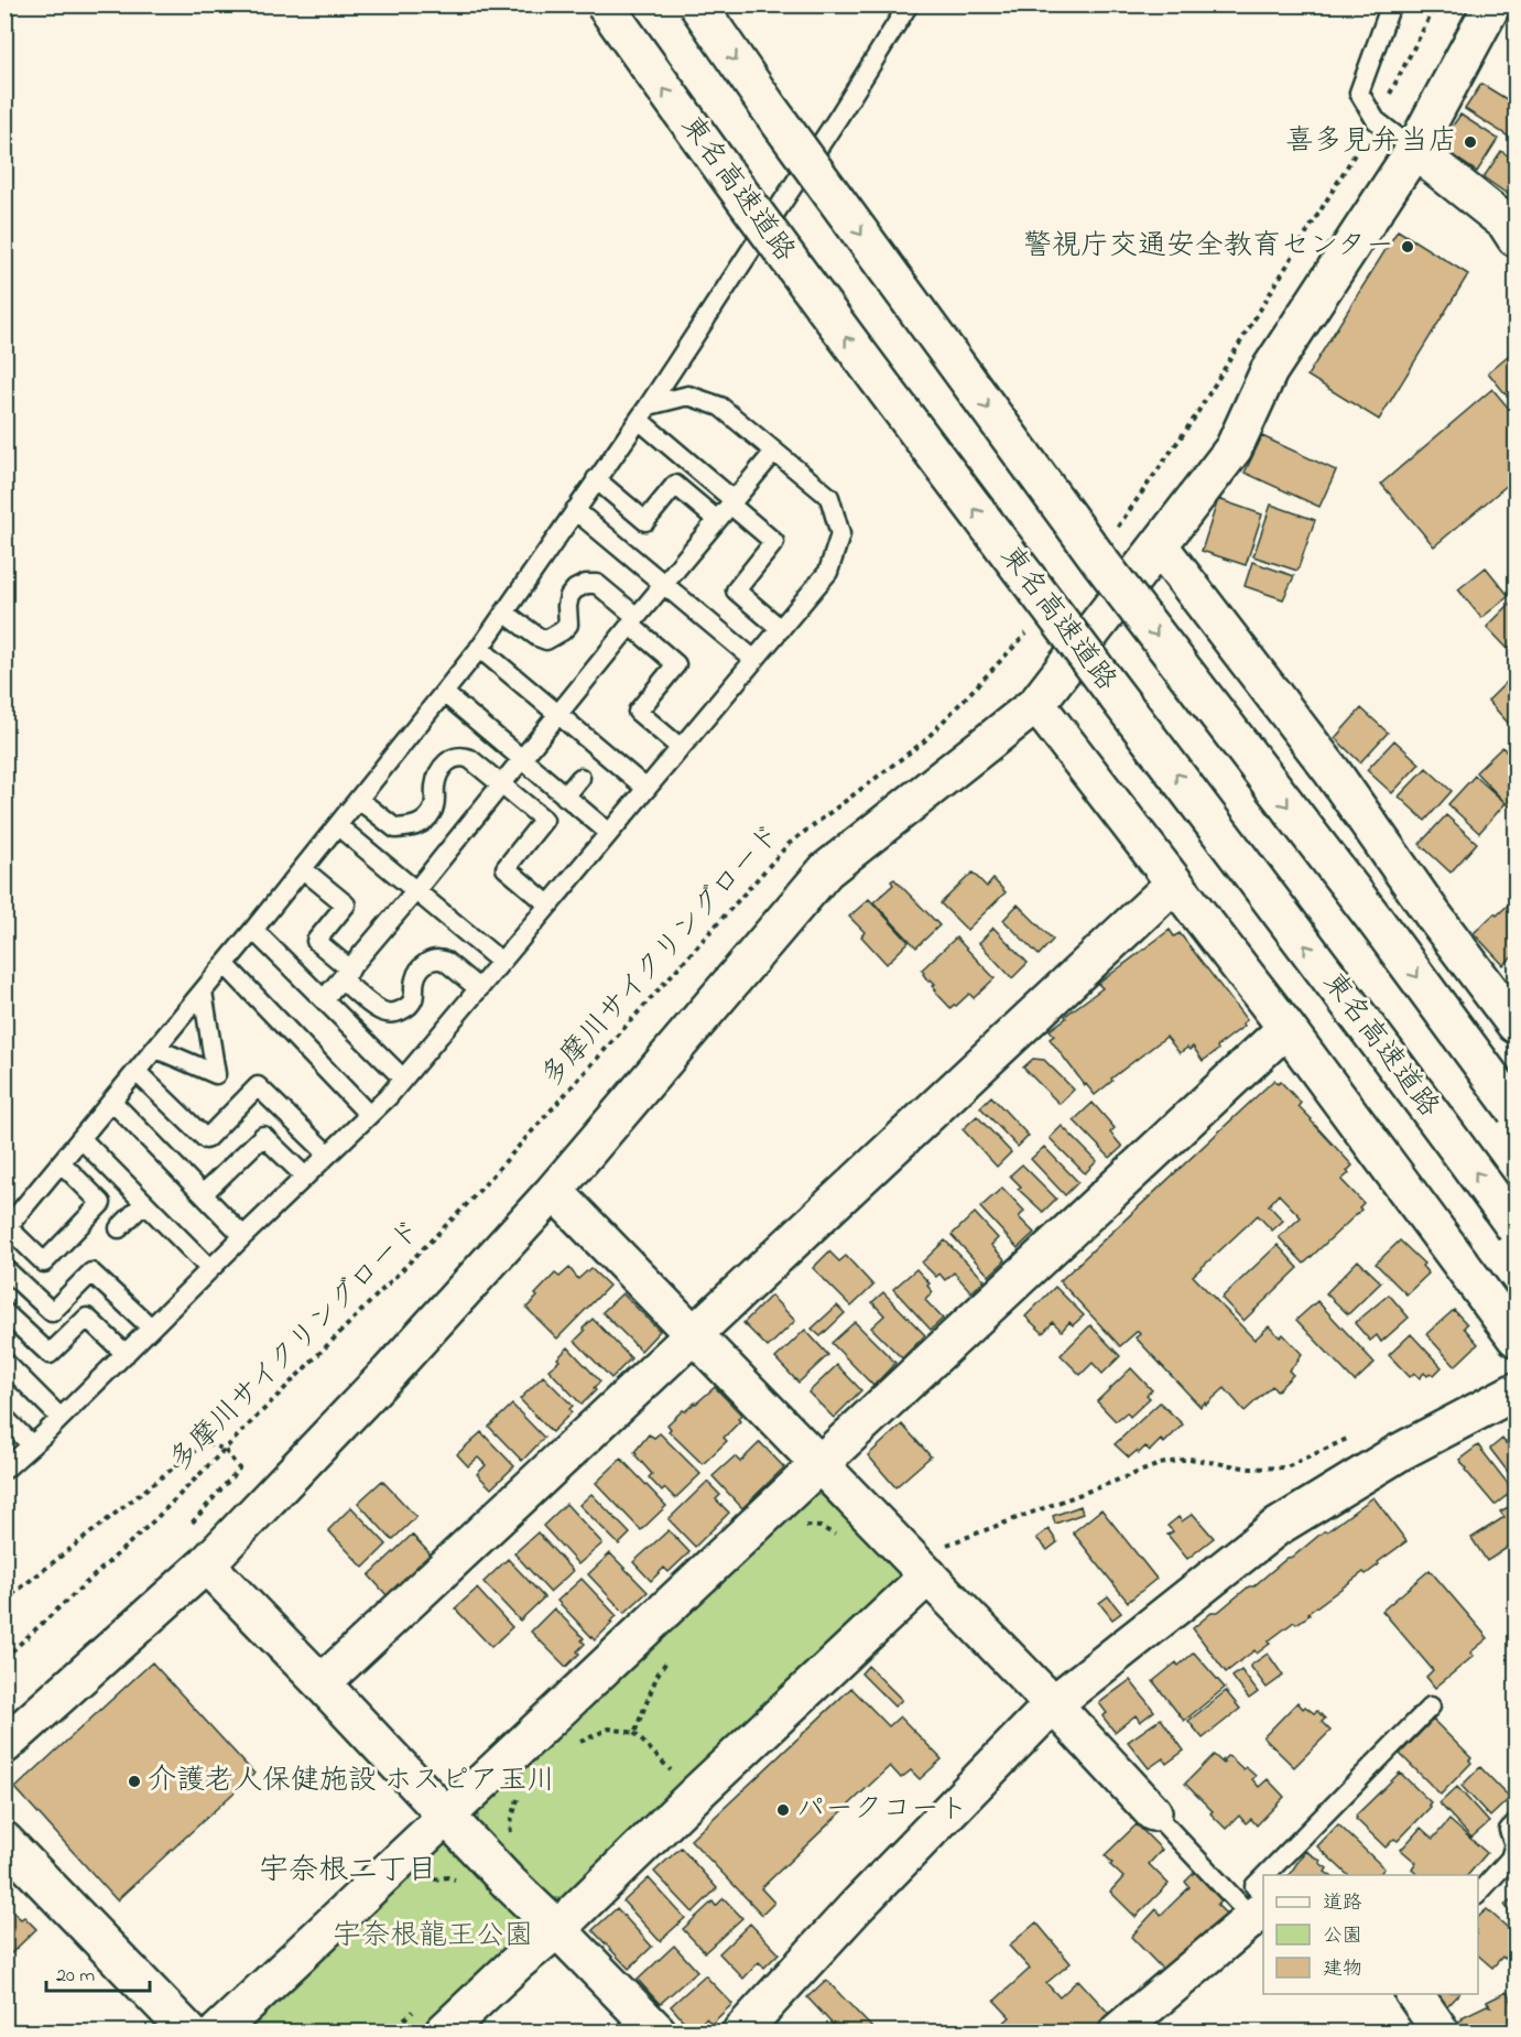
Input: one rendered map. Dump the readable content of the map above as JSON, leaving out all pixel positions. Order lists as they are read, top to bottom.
{
  "streets": {
    "main road": ["東名高速道路"],
    "path": ["多摩川サイクリングロード"]
  },
  "districts": ["宇奈根二丁目"],
  "parks": ["宇奈根龍王公園"],
  "places": [
    "喜多見弁当店",
    "警視庁交通安全教育センター",
    "介護老人保健施設 ホスピア玉川",
    "パークコート"
  ],
  "legend": ["道路", "公園", "建物"],
  "scale_bar": "20 m"
}
